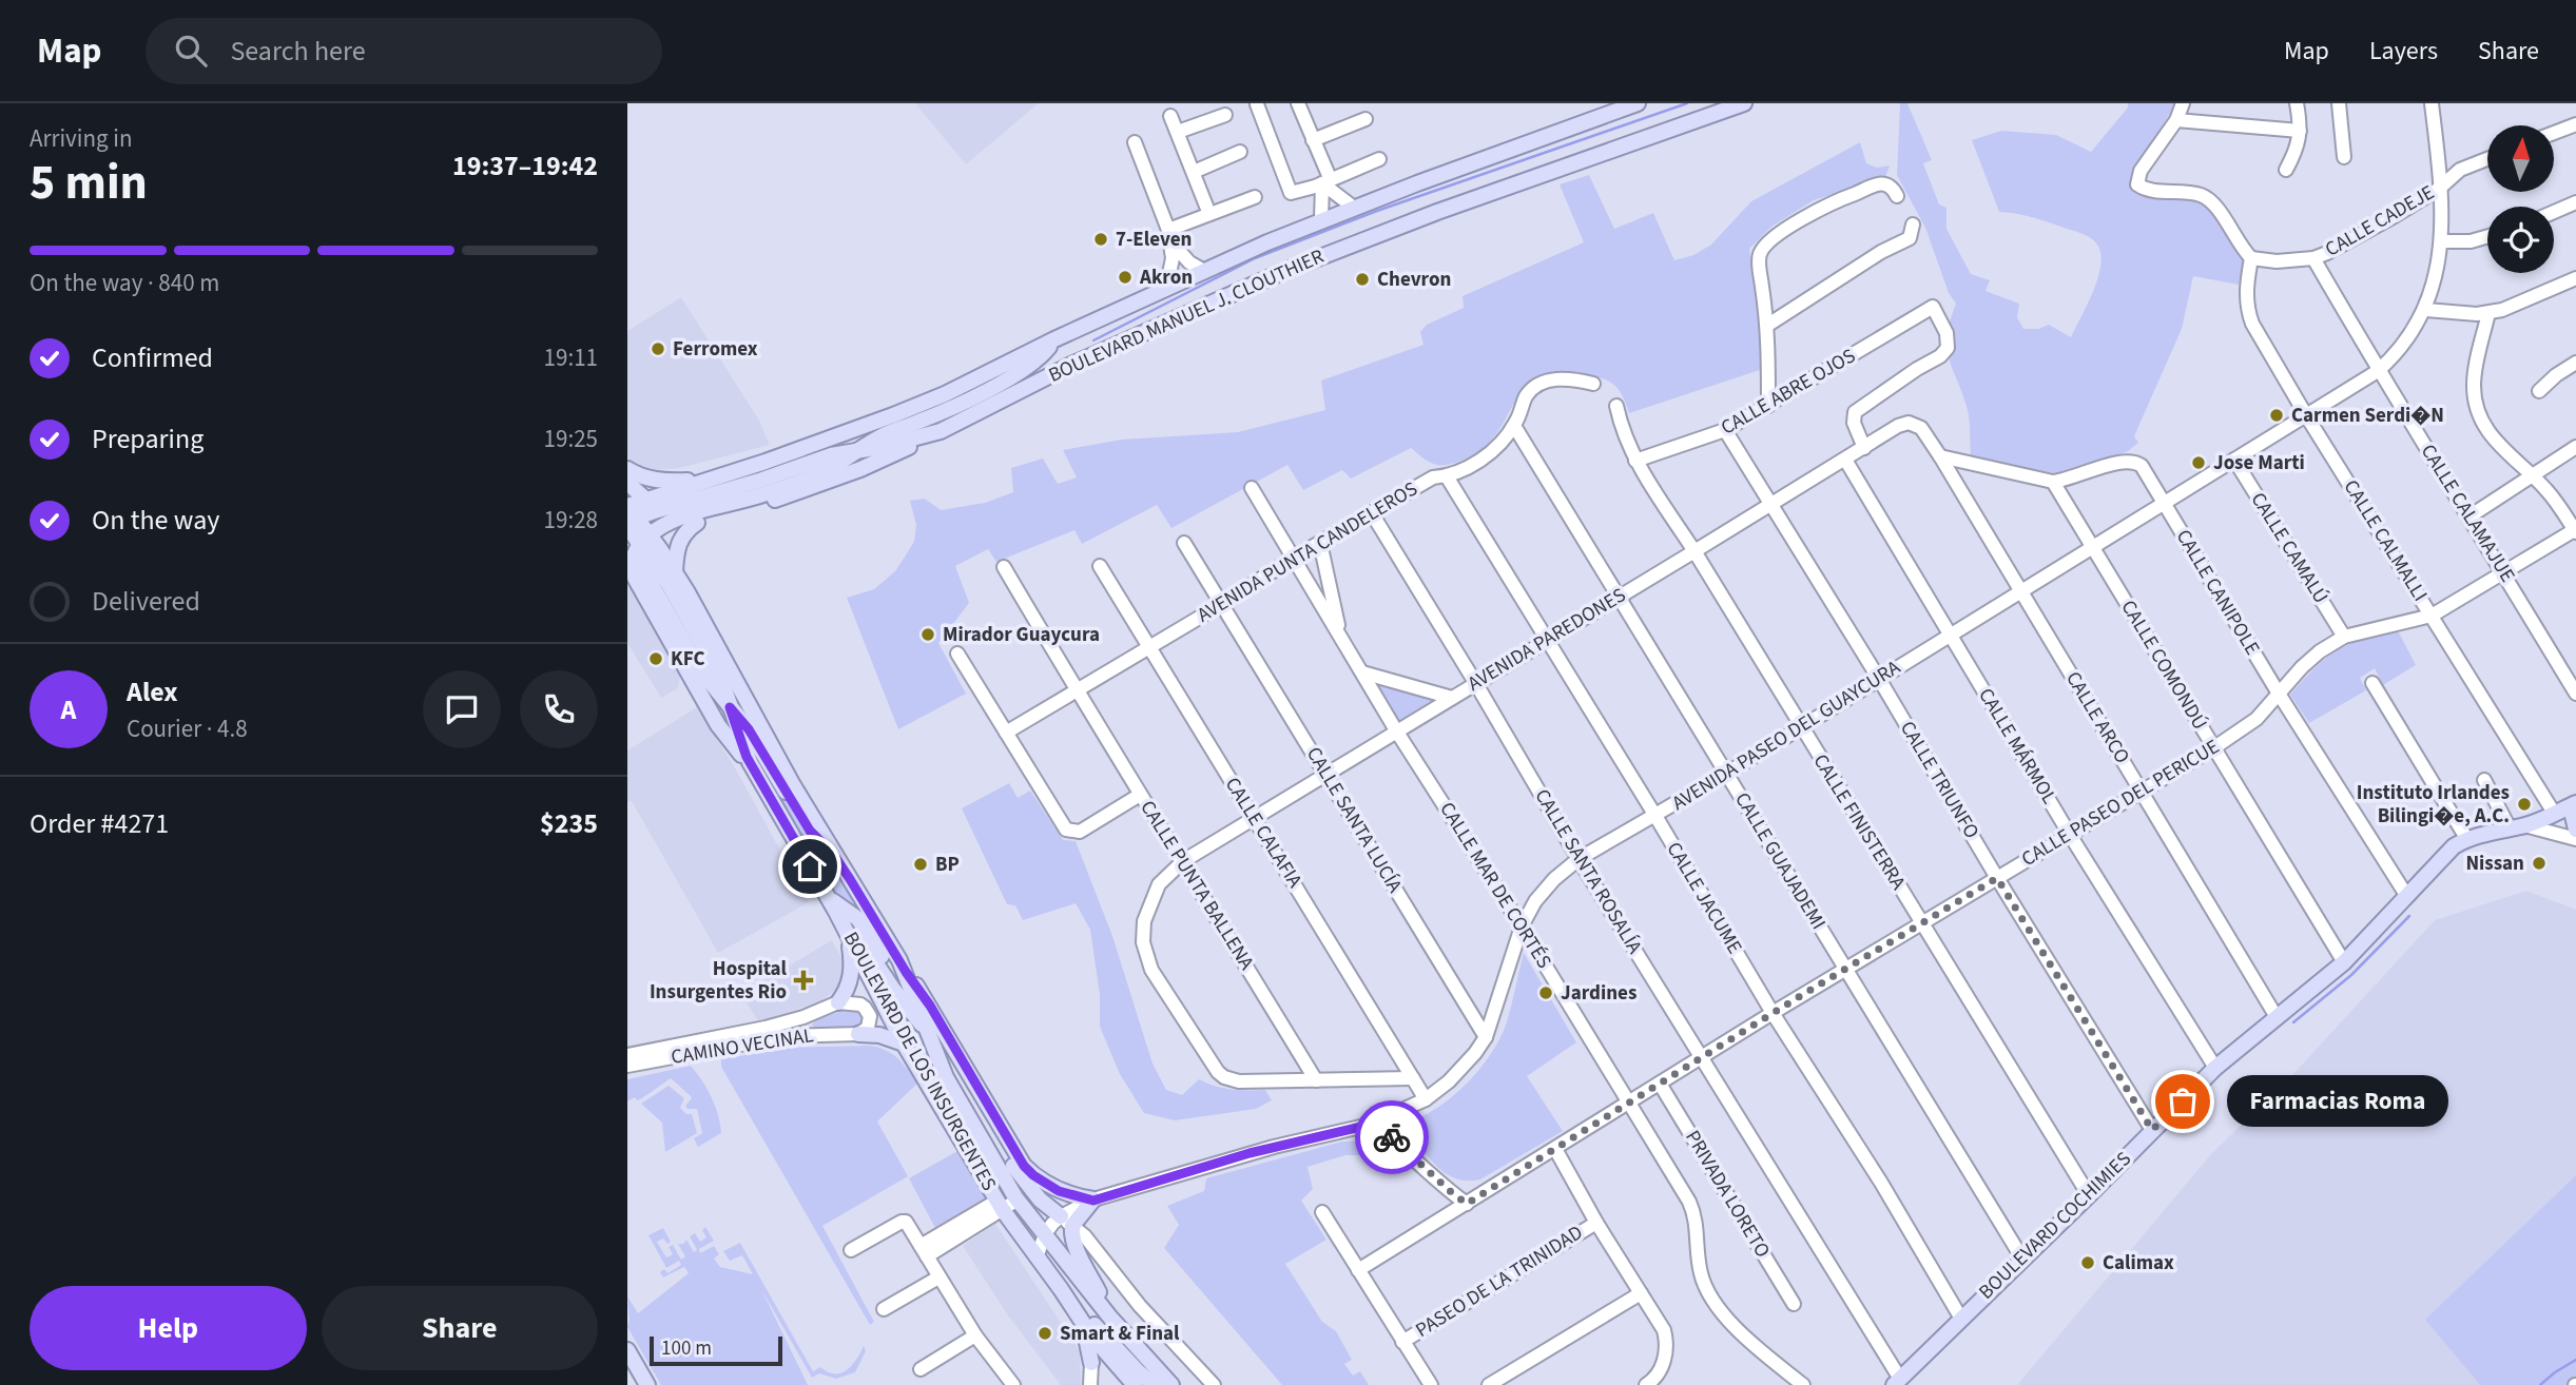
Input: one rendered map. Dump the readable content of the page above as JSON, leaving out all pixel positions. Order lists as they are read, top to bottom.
{
  "streets": {
    "main road": ["BOULEVARD MANUEL J. CLOUTHIER", "BOULEVARD DE LOS INSURGENTES", "BOULEVARD COCHIMIES"],
    "street": [
      "CALLE CADEJE",
      "CALLE ABRE OJOS",
      "CALLE CALAMAJUE",
      "CALLE CALMALLI",
      "CALLE CAMALÚ",
      "AVENIDA PUNTA CANDELEROS",
      "CALLE CANIPOLE",
      "AVENIDA PAREDONES",
      "CALLE COMONDÚ",
      "CALLE ARCO",
      "AVENIDA PASEO DEL GUAYCURA",
      "CALLE MÁRMOL",
      "CALLE TRIUNFO",
      "CALLE PASEO DEL PERICUE",
      "CALLE SANTA LUCÍA",
      "CALLE FINISTERRA",
      "CALLE CALAFIA",
      "CALLE GUAJADEMI",
      "CALLE SANTA ROSALÍA",
      "CALLE PUNTA BALLENA",
      "CALLE MAR DE CORTÉS",
      "CALLE JACUME",
      "CAMINO VECINAL",
      "PRIVADA LORETO",
      "PASEO DE LA TRINIDAD"
    ]
  },
  "crossings": [
    ["CALLE CADEJE", "CALLE CALAMAJUE"],
    ["CALLE CADEJE", "CALLE CALMALLI"],
    ["CALLE CADEJE", "AVENIDA PASEO DEL GUAYCURA"],
    ["BOULEVARD MANUEL J. CLOUTHIER", "BOULEVARD DE LOS INSURGENTES"],
    ["CALLE ABRE OJOS", "AVENIDA PAREDONES"],
    ["CALLE ABRE OJOS", "CALLE TRIUNFO"],
    ["CALLE ABRE OJOS", "CALLE FINISTERRA"],
    ["CALLE CALAMAJUE", "AVENIDA PASEO DEL GUAYCURA"],
    ["CALLE CALAMAJUE", "CALLE PASEO DEL PERICUE"],
    ["CALLE CALMALLI", "AVENIDA PASEO DEL GUAYCURA"],
    ["CALLE CALMALLI", "CALLE PASEO DEL PERICUE"],
    ["CALLE CALMALLI", "BOULEVARD COCHIMIES"],
    ["CALLE CAMALÚ", "AVENIDA PASEO DEL GUAYCURA"],
    ["CALLE CAMALÚ", "CALLE PASEO DEL PERICUE"],
    ["AVENIDA PUNTA CANDELEROS", "CALLE SANTA LUCÍA"],
    ["AVENIDA PUNTA CANDELEROS", "CALLE CALAFIA"],
    ["AVENIDA PUNTA CANDELEROS", "CALLE GUAJADEMI"],
    ["AVENIDA PUNTA CANDELEROS", "CALLE SANTA ROSALÍA"],
    ["AVENIDA PUNTA CANDELEROS", "CALLE PUNTA BALLENA"],
    ["AVENIDA PUNTA CANDELEROS", "CALLE MAR DE CORTÉS"],
    ["AVENIDA PUNTA CANDELEROS", "CALLE JACUME"],
    ["CALLE CANIPOLE", "CALLE COMONDÚ"],
    ["CALLE CANIPOLE", "CALLE ARCO"],
    ["CALLE CANIPOLE", "AVENIDA PASEO DEL GUAYCURA"],
    ["CALLE CANIPOLE", "CALLE PASEO DEL PERICUE"],
    ["CALLE CANIPOLE", "BOULEVARD COCHIMIES"],
    ["AVENIDA PAREDONES", "CALLE ARCO"],
    ["AVENIDA PAREDONES", "CALLE MÁRMOL"],
    ["AVENIDA PAREDONES", "CALLE TRIUNFO"],
    ["AVENIDA PAREDONES", "CALLE SANTA LUCÍA"],
    ["AVENIDA PAREDONES", "CALLE FINISTERRA"],
    ["AVENIDA PAREDONES", "CALLE CALAFIA"],
    ["AVENIDA PAREDONES", "CALLE GUAJADEMI"],
    ["AVENIDA PAREDONES", "CALLE SANTA ROSALÍA"],
    ["AVENIDA PAREDONES", "CALLE PUNTA BALLENA"],
    ["AVENIDA PAREDONES", "CALLE MAR DE CORTÉS"],
    ["AVENIDA PAREDONES", "CALLE JACUME"],
    ["CALLE COMONDÚ", "AVENIDA PASEO DEL GUAYCURA"],
    ["CALLE COMONDÚ", "CALLE PASEO DEL PERICUE"],
    ["CALLE COMONDÚ", "BOULEVARD COCHIMIES"],
    ["CALLE ARCO", "AVENIDA PASEO DEL GUAYCURA"],
    ["CALLE ARCO", "CALLE PASEO DEL PERICUE"],
    ["CALLE ARCO", "BOULEVARD COCHIMIES"],
    ["AVENIDA PASEO DEL GUAYCURA", "CALLE MÁRMOL"],
    ["AVENIDA PASEO DEL GUAYCURA", "CALLE TRIUNFO"],
    ["AVENIDA PASEO DEL GUAYCURA", "CALLE SANTA LUCÍA"],
    ["AVENIDA PASEO DEL GUAYCURA", "CALLE FINISTERRA"],
    ["AVENIDA PASEO DEL GUAYCURA", "CALLE CALAFIA"],
    ["AVENIDA PASEO DEL GUAYCURA", "CALLE GUAJADEMI"],
    ["AVENIDA PASEO DEL GUAYCURA", "CALLE SANTA ROSALÍA"],
    ["AVENIDA PASEO DEL GUAYCURA", "CALLE MAR DE CORTÉS"],
    ["AVENIDA PASEO DEL GUAYCURA", "CALLE JACUME"],
    ["CALLE MÁRMOL", "CALLE PASEO DEL PERICUE"],
    ["CALLE MÁRMOL", "BOULEVARD COCHIMIES"],
    ["CALLE TRIUNFO", "CALLE PASEO DEL PERICUE"],
    ["CALLE TRIUNFO", "BOULEVARD COCHIMIES"],
    ["CALLE PASEO DEL PERICUE", "CALLE FINISTERRA"],
    ["CALLE PASEO DEL PERICUE", "CALLE GUAJADEMI"],
    ["CALLE PASEO DEL PERICUE", "CALLE SANTA ROSALÍA"],
    ["CALLE PASEO DEL PERICUE", "CALLE MAR DE CORTÉS"],
    ["CALLE PASEO DEL PERICUE", "CALLE JACUME"],
    ["CALLE PASEO DEL PERICUE", "PRIVADA LORETO"],
    ["CALLE FINISTERRA", "BOULEVARD COCHIMIES"],
    ["CALLE GUAJADEMI", "BOULEVARD COCHIMIES"],
    ["CALLE SANTA ROSALÍA", "BOULEVARD COCHIMIES"],
    ["CALLE JACUME", "BOULEVARD COCHIMIES"]
  ],
  "places": {
    "other": [
      "7-Eleven",
      "Akron",
      "Chevron",
      "Ferromex",
      "Carmen Serdi�N",
      "Jose Marti",
      "Mirador Guaycura",
      "KFC",
      "Instituto Irlandes Bilingi�e, A.C.",
      "Nissan",
      "BP",
      "Jardines",
      "Farmacias Roma",
      "Calimax",
      "Smart & Final"
    ],
    "health": ["Hospital Insurgentes Rio"]
  },
  "scale_bar": "100 m",
  "north": "top",
  "page": {
    "header": "Map",
    "search": "Search here",
    "nav": ["Map", "Layers", "Share"],
    "heading": ["5 min", "Arriving in", "19:37–19:42"],
    "panel": [
      "Alex",
      "Courier · 4.8",
      "Order #4271",
      "$235"
    ],
    "bar": "On the way · 840 m",
    "list": [
      ["Confirmed", "19:11"],
      ["Preparing", "19:25"],
      ["On the way", "19:28"],
      "Delivered"
    ],
    "round": "A",
    "bubble": "Farmacias Roma",
    "buttons": ["Help", "Share"],
    "scale": "100 m"
  }
}
